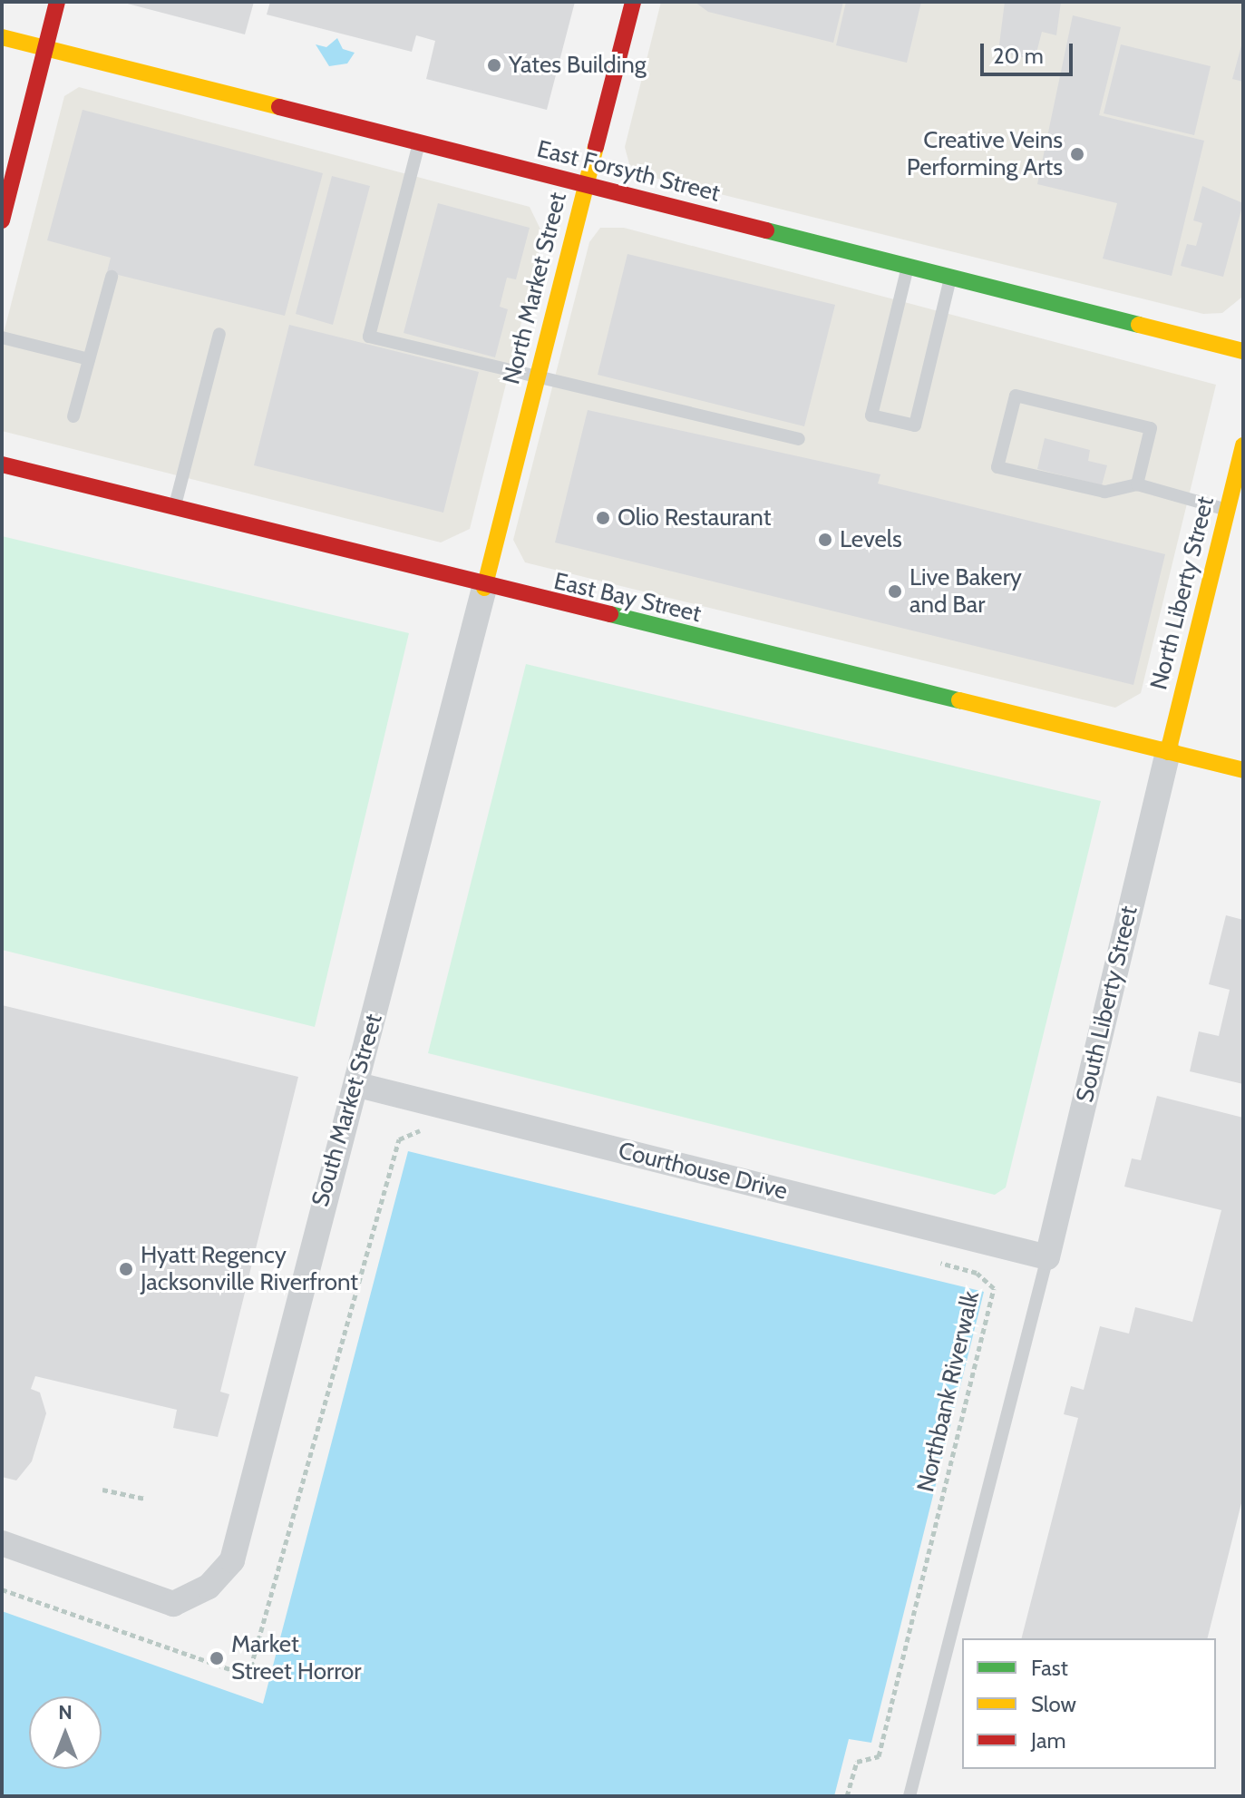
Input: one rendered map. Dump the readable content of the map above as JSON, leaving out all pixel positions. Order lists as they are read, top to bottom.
{
  "streets": {
    "street": [
      "East Forsyth Street",
      "North Market Street",
      "North Liberty Street",
      "East Bay Street",
      "South Liberty Street",
      "South Market Street",
      "Courthouse Drive"
    ],
    "path": ["Northbank Riverwalk"]
  },
  "crossings": [
    ["East Forsyth Street", "North Market Street"],
    ["North Market Street", "East Bay Street"],
    ["North Market Street", "South Market Street"],
    ["North Liberty Street", "East Bay Street"],
    ["North Liberty Street", "South Liberty Street"],
    ["East Bay Street", "South Liberty Street"],
    ["East Bay Street", "South Market Street"],
    ["South Liberty Street", "Courthouse Drive"],
    ["South Market Street", "Courthouse Drive"]
  ],
  "places": [
    "Yates Building",
    "Creative Veins Performing Arts",
    "Olio Restaurant",
    "Levels",
    "Live Bakery and Bar",
    "Hyatt Regency Jacksonville Riverfront",
    "Market Street Horror"
  ],
  "legend": ["Fast", "Slow", "Jam"],
  "scale_bar": "20 m",
  "north": "top"
}
